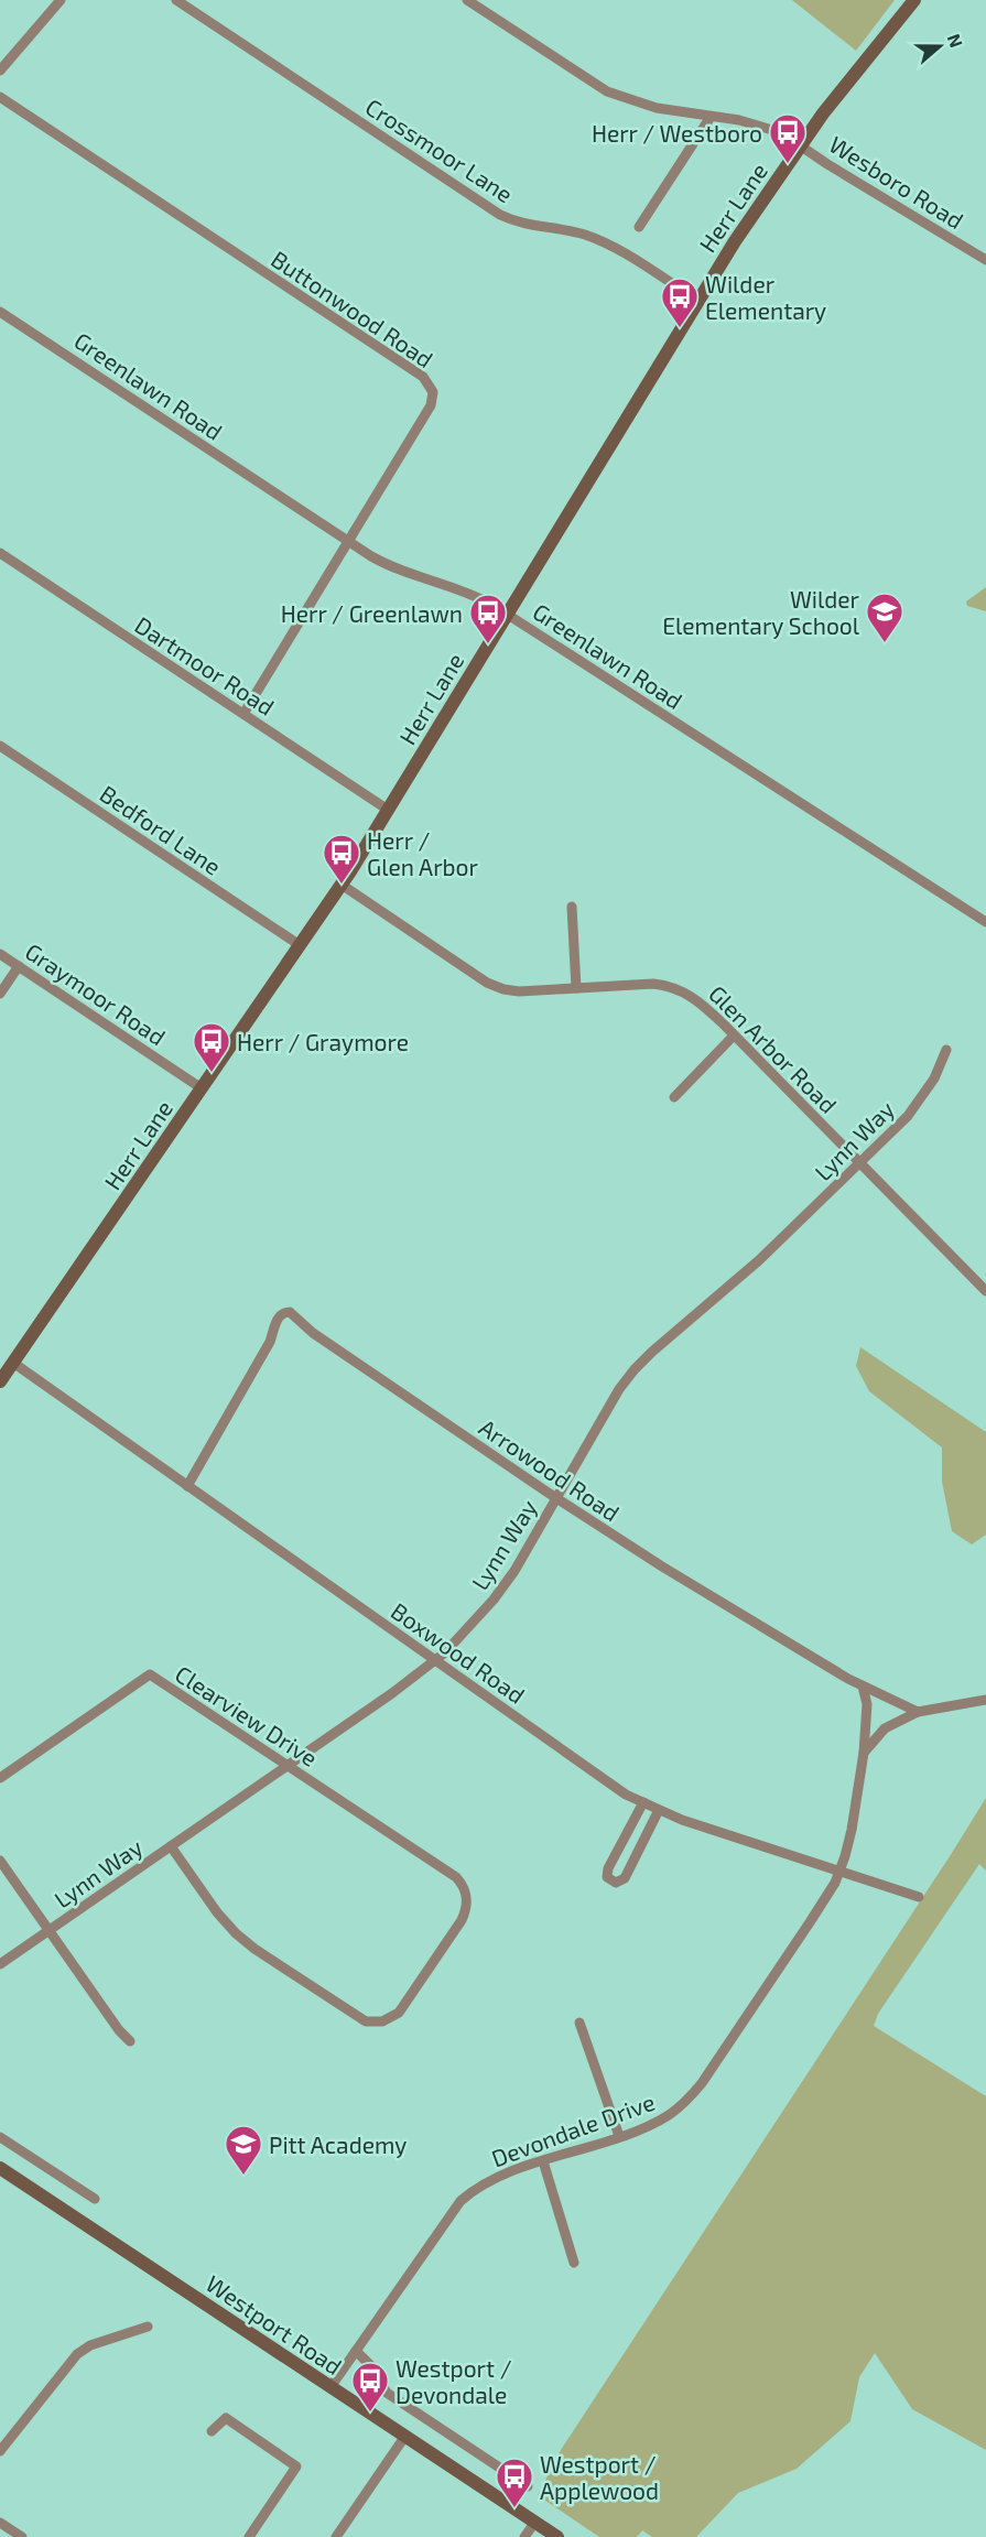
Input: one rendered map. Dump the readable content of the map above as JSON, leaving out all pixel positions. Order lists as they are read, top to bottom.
{
  "streets": {
    "main road": ["Herr Lane", "Westport Road"],
    "street": [
      "Crossmoor Lane",
      "Wesboro Road",
      "Buttonwood Road",
      "Greenlawn Road",
      "Dartmoor Road",
      "Bedford Lane",
      "Graymoor Road",
      "Glen Arbor Road",
      "Lynn Way",
      "Arrowood Road",
      "Boxwood Road",
      "Clearview Drive",
      "Devondale Drive"
    ]
  },
  "crossings": [
    ["Crossmoor Lane", "Herr Lane"],
    ["Wesboro Road", "Herr Lane"],
    ["Herr Lane", "Greenlawn Road"],
    ["Herr Lane", "Dartmoor Road"],
    ["Herr Lane", "Bedford Lane"],
    ["Herr Lane", "Graymoor Road"],
    ["Herr Lane", "Glen Arbor Road"],
    ["Herr Lane", "Boxwood Road"],
    ["Buttonwood Road", "Greenlawn Road"],
    ["Buttonwood Road", "Dartmoor Road"],
    ["Glen Arbor Road", "Lynn Way"],
    ["Lynn Way", "Arrowood Road"],
    ["Lynn Way", "Boxwood Road"],
    ["Lynn Way", "Clearview Drive"],
    ["Arrowood Road", "Boxwood Road"],
    ["Arrowood Road", "Devondale Drive"],
    ["Boxwood Road", "Devondale Drive"],
    ["Devondale Drive", "Westport Road"]
  ],
  "places": {
    "bus stop": [
      "Herr / Westboro",
      "Wilder Elementary",
      "Herr / Greenlawn",
      "Herr / Glen Arbor",
      "Herr / Graymore",
      "Westport / Devondale",
      "Westport / Applewood"
    ],
    "school or university": ["Wilder Elementary School", "Pitt Academy"]
  },
  "north": "right"
}
